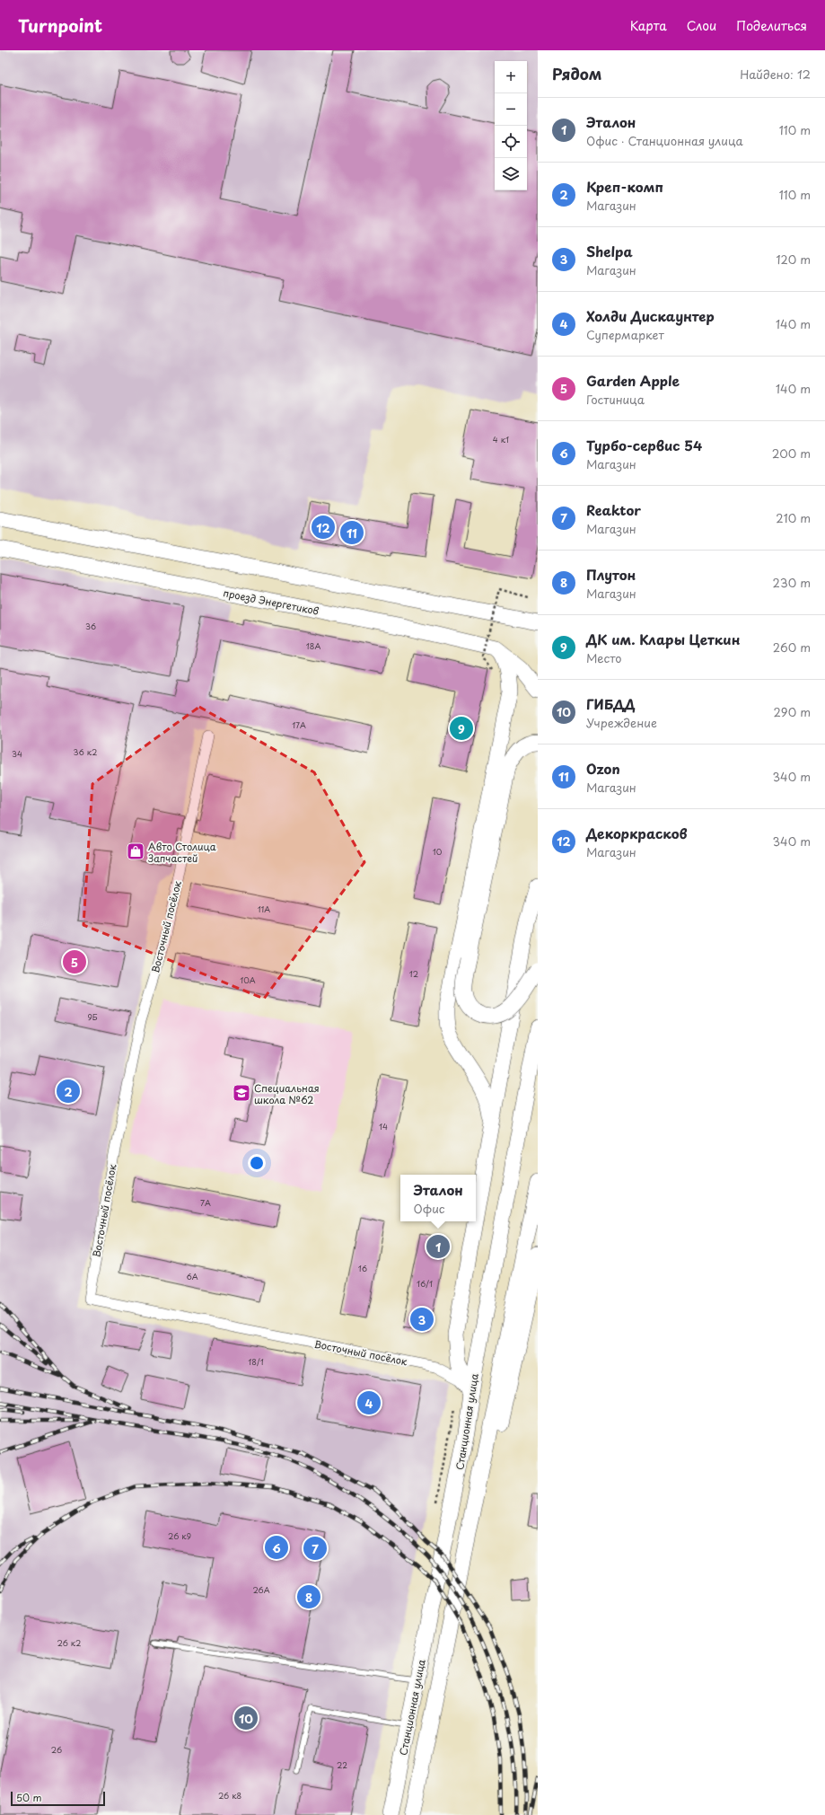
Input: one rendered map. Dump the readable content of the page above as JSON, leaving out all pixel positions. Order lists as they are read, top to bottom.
{
  "streets": {
    "main road": ["проезд Энергетиков", "Станционная улица"],
    "street": ["Восточный посёлок"]
  },
  "crossings": [
    ["Восточный посёлок", "Станционная улица"]
  ],
  "places": {
    "shop": ["Авто Столица Запчастей"],
    "school or university": ["Специальная школа №62"]
  },
  "house_numbers": [
    "4 к1",
    "36",
    "18А",
    "17А",
    "36 к2",
    "34",
    "10",
    "11А",
    "12",
    "10А",
    "9Б",
    "14",
    "7А",
    "16",
    "6А",
    "16/1",
    "18/1",
    "26 к9",
    "26А",
    "26 к2",
    "26",
    "22",
    "26 к8"
  ],
  "scale_bar": "50 m",
  "page": {
    "header": "Turnpoint",
    "nav": ["Карта", "Слои", "Поделиться"],
    "heading": ["Рядом", "Найдено: 12"],
    "map_buttons": ["+", "−"],
    "list": [
      {
        "mark": "1",
        "name": "Эталон",
        "note": "Офис · Станционная улица",
        "value": "110 m"
      },
      {
        "mark": "2",
        "name": "Креп-комп",
        "note": "Магазин",
        "value": "110 m"
      },
      {
        "mark": "3",
        "name": "Shelpa",
        "note": "Магазин",
        "value": "120 m"
      },
      {
        "mark": "4",
        "name": "Холди Дискаунтер",
        "note": "Супермаркет",
        "value": "140 m"
      },
      {
        "mark": "5",
        "name": "Garden Apple",
        "note": "Гостиница",
        "value": "140 m"
      },
      {
        "mark": "6",
        "name": "Турбо-сервис 54",
        "note": "Магазин",
        "value": "200 m"
      },
      {
        "mark": "7",
        "name": "Reaktor",
        "note": "Магазин",
        "value": "210 m"
      },
      {
        "mark": "8",
        "name": "Плутон",
        "note": "Магазин",
        "value": "230 m"
      },
      {
        "mark": "9",
        "name": "ДК им. Клары Цеткин",
        "note": "Место",
        "value": "260 m"
      },
      {
        "mark": "10",
        "name": "ГИБДД",
        "note": "Учреждение",
        "value": "290 m"
      },
      {
        "mark": "11",
        "name": "Ozon",
        "note": "Магазин",
        "value": "340 m"
      },
      {
        "mark": "12",
        "name": "Декоркрасков",
        "note": "Магазин",
        "value": "340 m"
      }
    ],
    "pins": [
      "12",
      "11",
      "9",
      "5",
      "2",
      "1",
      "3",
      "4",
      "6",
      "7",
      "8",
      "10"
    ],
    "popup": ["Эталон", "Офис"],
    "scale": "50 m"
  }
}
